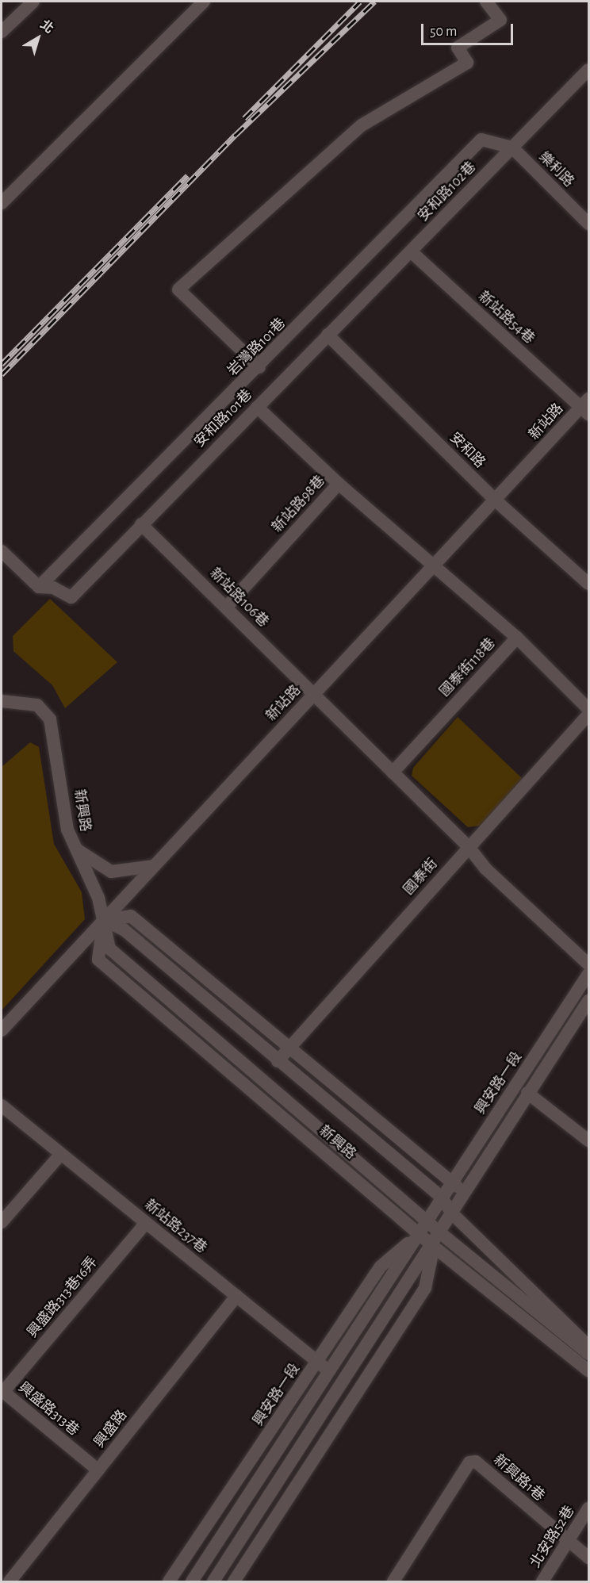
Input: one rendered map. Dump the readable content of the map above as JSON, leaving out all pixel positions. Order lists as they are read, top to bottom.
{
  "streets": {
    "street": [
      "樂利路",
      "安和路102巷",
      "新站路54巷",
      "岩灣路101巷",
      "安和路101巷",
      "新站路",
      "安和路",
      "新站路98巷",
      "新站路106巷",
      "國泰街118巷",
      "新興路",
      "國泰街",
      "興安路一段",
      "新站路237巷",
      "興盛路313巷16弄",
      "興盛路313巷",
      "興盛路",
      "新興路1巷",
      "北安路52巷"
    ]
  },
  "crossings": [
    ["樂利路", "安和路102巷"],
    ["樂利路", "岩灣路101巷"],
    ["安和路102巷", "新站路54巷"],
    ["安和路102巷", "安和路101巷"],
    ["安和路102巷", "安和路"],
    ["新站路54巷", "新站路"],
    ["岩灣路101巷", "安和路101巷"],
    ["安和路101巷", "安和路"],
    ["安和路101巷", "新站路98巷"],
    ["安和路101巷", "新站路106巷"],
    ["新站路", "安和路"],
    ["新站路", "新站路106巷"],
    ["新站路", "新興路"],
    ["新站路98巷", "新站路106巷"],
    ["新站路106巷", "國泰街118巷"],
    ["新站路106巷", "國泰街"],
    ["新興路", "國泰街"],
    ["新興路", "興安路一段"],
    ["興安路一段", "新站路237巷"],
    ["新站路237巷", "興盛路313巷16弄"],
    ["新站路237巷", "興盛路"],
    ["興盛路313巷16弄", "興盛路313巷"],
    ["興盛路313巷", "興盛路"],
    ["新興路1巷", "北安路52巷"]
  ],
  "scale_bar": "50 m",
  "north": "top right"
}
